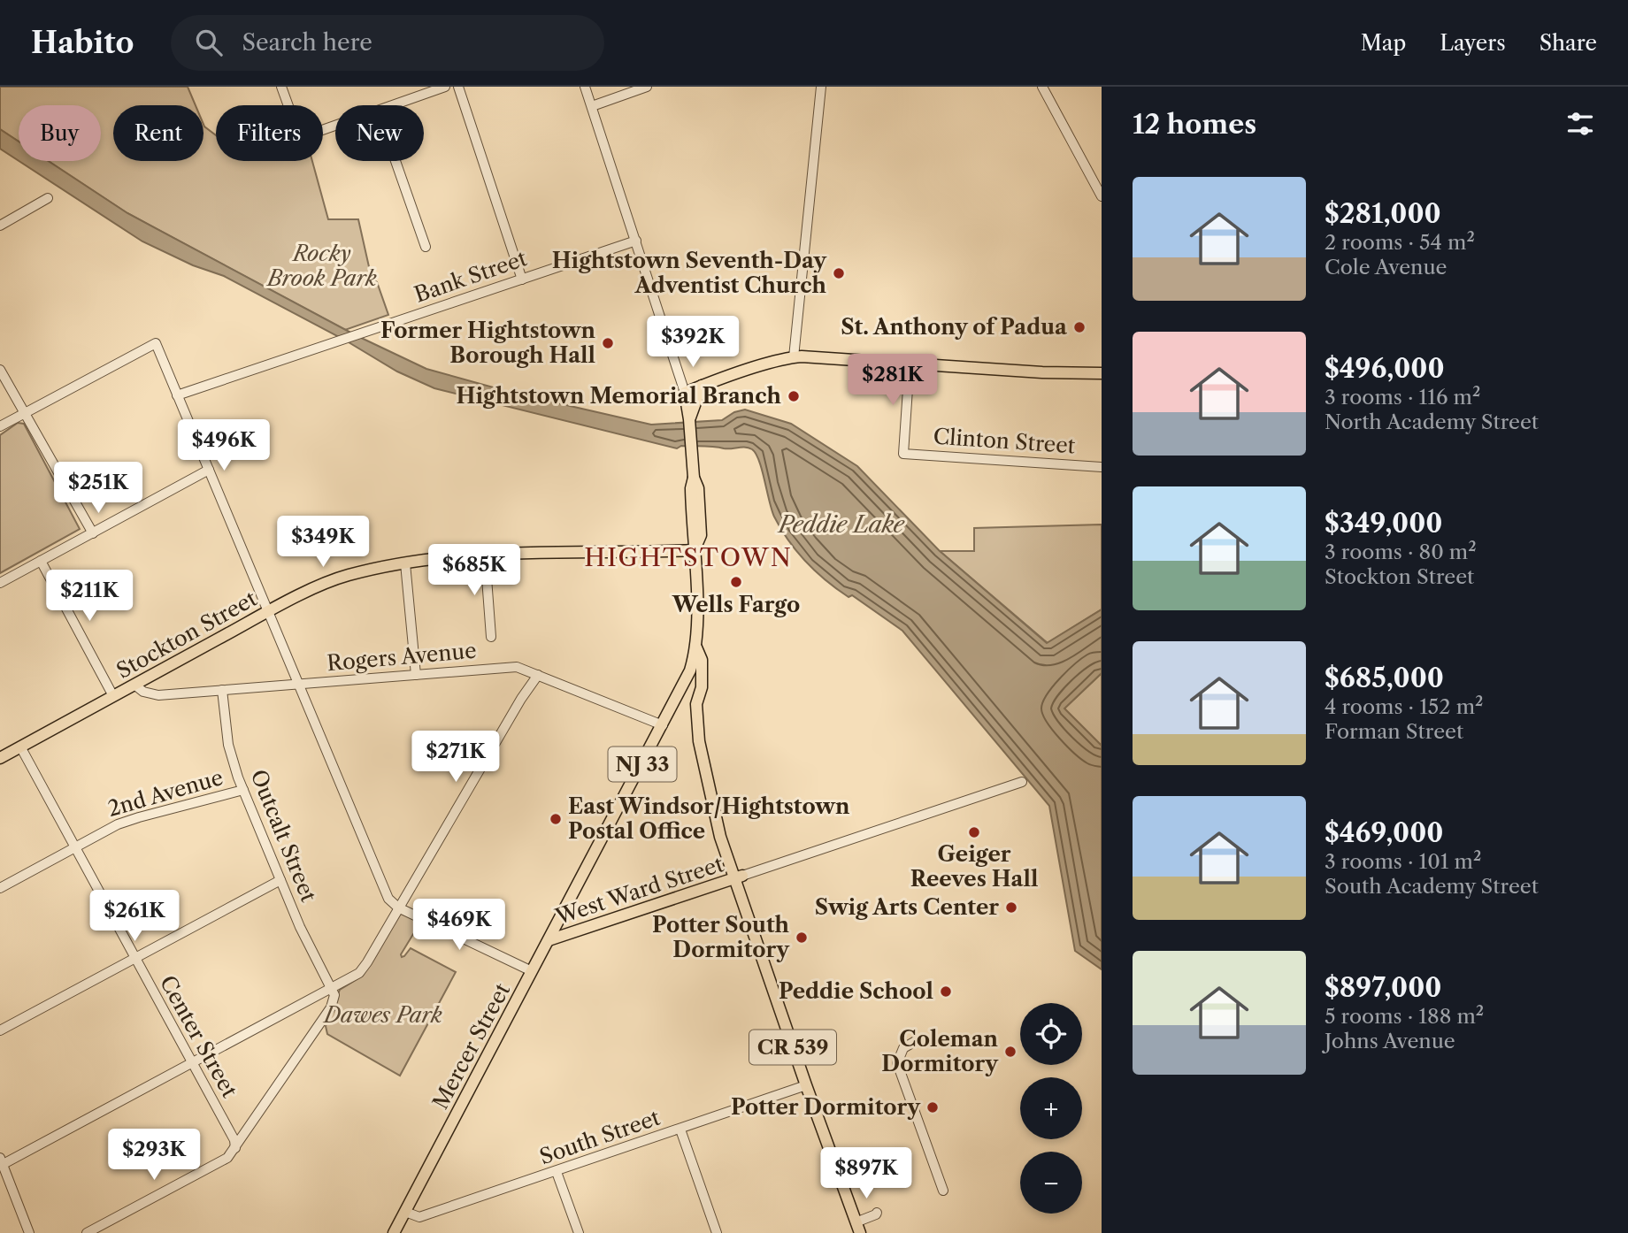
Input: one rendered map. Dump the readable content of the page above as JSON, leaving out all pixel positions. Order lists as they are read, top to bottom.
{
  "streets": {
    "main road": [
      "Stockton Street",
      "NJ 33",
      "West Ward Street",
      "Mercer Street",
      "CR 539"
    ],
    "street": [
      "Bank Street",
      "Clinton Street",
      "Rogers Avenue",
      "2nd Avenue",
      "Outcalt Street",
      "Center Street",
      "South Street"
    ]
  },
  "crossings": [
    ["Stockton Street", "Rogers Avenue"],
    ["Stockton Street", "NJ 33"],
    ["Stockton Street", "Center Street"],
    ["Rogers Avenue", "Outcalt Street"],
    ["Rogers Avenue", "Mercer Street"],
    ["NJ 33", "Mercer Street"],
    ["NJ 33", "CR 539"],
    ["2nd Avenue", "Outcalt Street"],
    ["2nd Avenue", "Center Street"],
    ["West Ward Street", "Mercer Street"],
    ["West Ward Street", "CR 539"],
    ["Mercer Street", "CR 539"],
    ["Mercer Street", "South Street"],
    ["CR 539", "South Street"]
  ],
  "districts": ["HIGHTSTOWN"],
  "water": ["Peddie Lake"],
  "parks": ["Rocky Brook Park", "Dawes Park"],
  "places": [
    "Hightstown Seventh-Day Adventist Church",
    "St. Anthony of Padua",
    "Former Hightstown Borough Hall",
    "Hightstown Memorial Branch",
    "Wells Fargo",
    "East Windsor/Hightstown Postal Office",
    "Geiger Reeves Hall",
    "Swig Arts Center",
    "Potter South Dormitory",
    "Peddie School",
    "Coleman Dormitory",
    "Potter Dormitory"
  ],
  "page": {
    "header": "Habito",
    "search": "Search here",
    "nav": ["Map", "Layers", "Share"],
    "heading": "12 homes",
    "chip": [
      "Buy",
      "Rent",
      "Filters",
      "New"
    ],
    "list": [
      {
        "name": "$281,000",
        "note": "2 rooms · 54 m² · Cole Avenue"
      },
      {
        "name": "$496,000",
        "note": "3 rooms · 116 m² · North Academy Street"
      },
      {
        "name": "$349,000",
        "note": "3 rooms · 80 m² · Stockton Street"
      },
      {
        "name": "$685,000",
        "note": "4 rooms · 152 m² · Forman Street"
      },
      {
        "name": "$469,000",
        "note": "3 rooms · 101 m² · South Academy Street"
      },
      {
        "name": "$897,000",
        "note": "5 rooms · 188 m² · Johns Avenue"
      }
    ],
    "price": [
      "$392K",
      "$281K",
      "$496K",
      "$251K",
      "$349K",
      "$685K",
      "$211K",
      "$271K",
      "$261K",
      "$469K",
      "$293K",
      "$897K"
    ],
    "map_buttons": ["+", "−"]
  }
}
